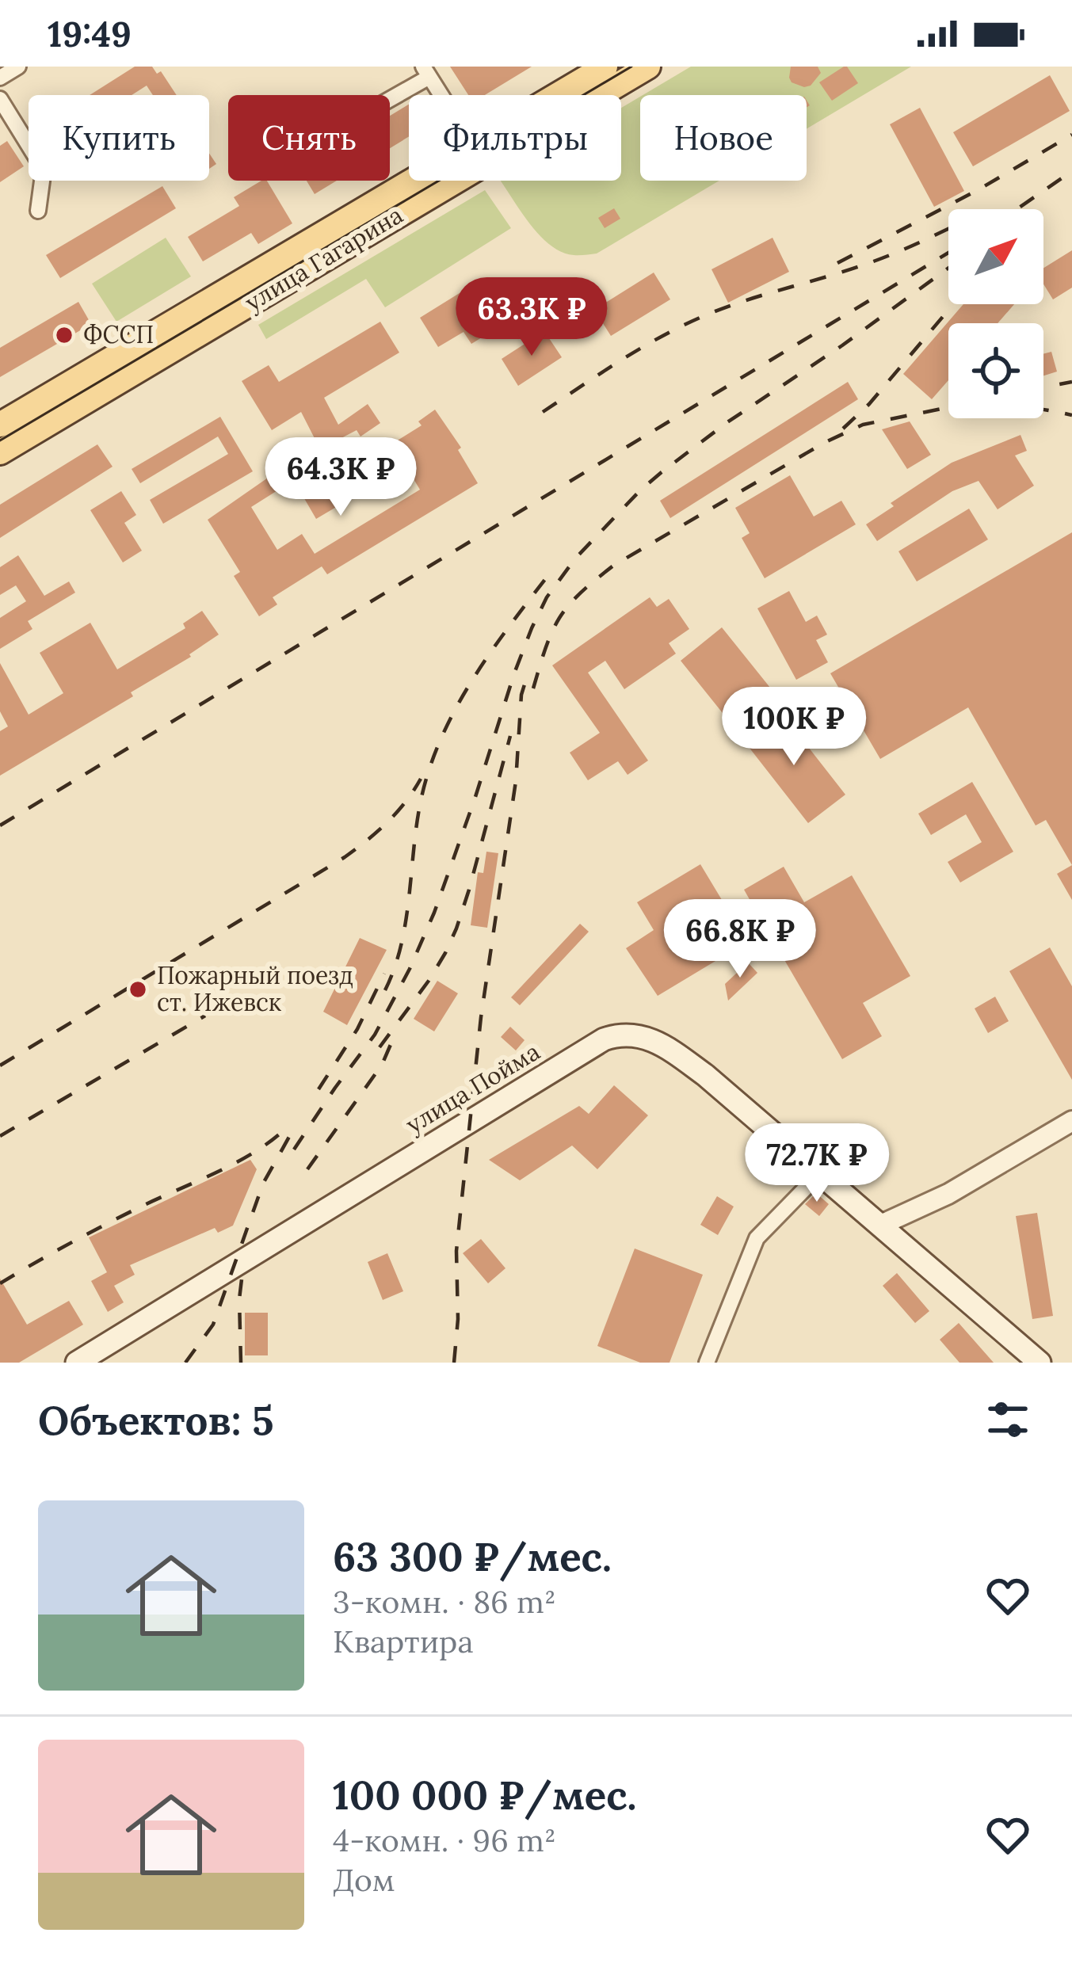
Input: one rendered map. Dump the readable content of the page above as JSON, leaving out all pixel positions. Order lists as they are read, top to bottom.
{
  "streets": {
    "main road": ["улица Гагарина", "улица Пойма"]
  },
  "places": ["ФССП", "Пожарный поезд ст. Ижевск"],
  "north": "top right",
  "page": {
    "status": "19:49",
    "chip": [
      "Купить",
      "Снять",
      "Фильтры",
      "Новое"
    ],
    "price": [
      "63.3K ₽",
      "64.3K ₽",
      "100K ₽",
      "66.8K ₽",
      "72.7K ₽"
    ],
    "heading": "Объектов: 5",
    "list": [
      {
        "name": "63 300 ₽/мес.",
        "note": "3-комн. · 86 m² · Квартира"
      },
      {
        "name": "100 000 ₽/мес.",
        "note": "4-комн. · 96 m² · Дом"
      }
    ]
  }
}
